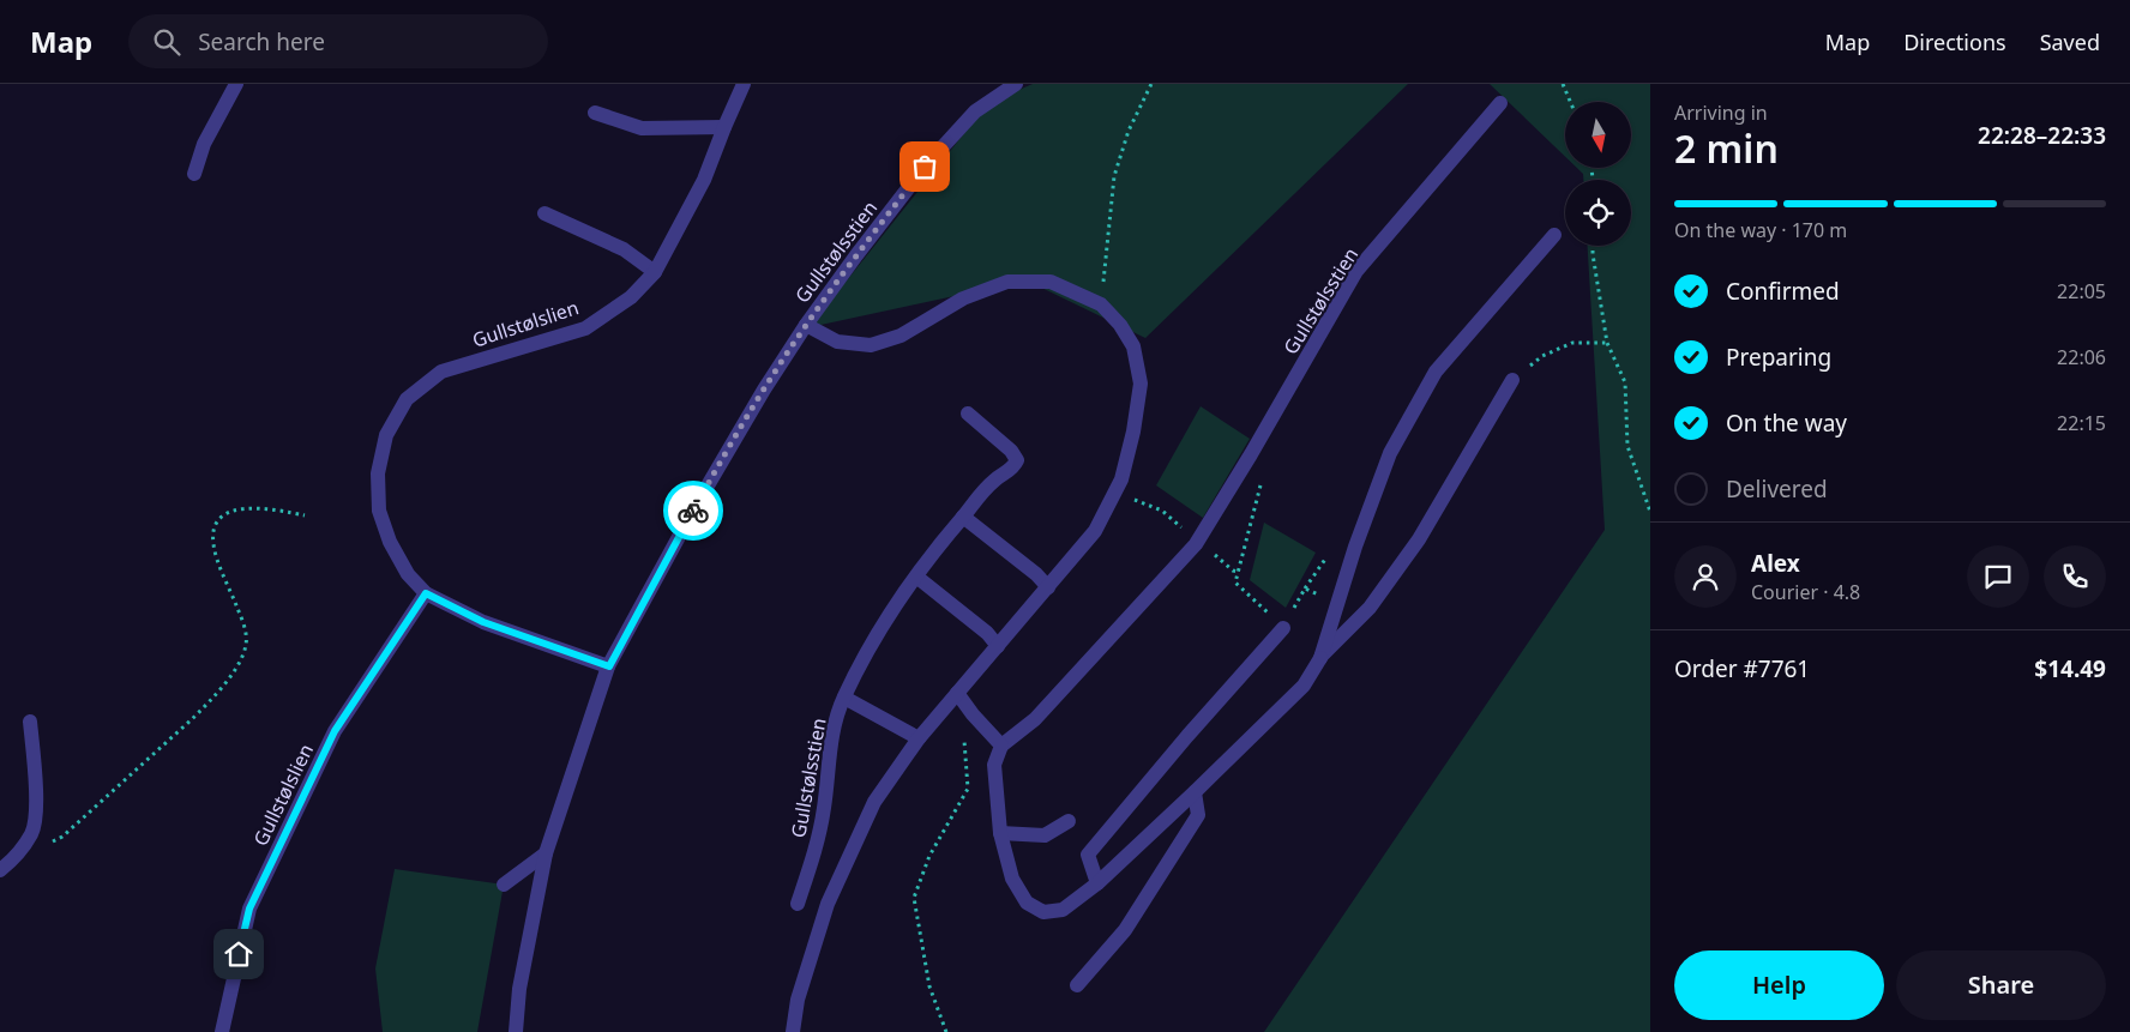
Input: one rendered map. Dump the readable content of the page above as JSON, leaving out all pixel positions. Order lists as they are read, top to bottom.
{
  "streets": {
    "street": ["Gullstølsstien", "Gullstølslien"]
  },
  "north": "bottom",
  "page": {
    "header": "Map",
    "search": "Search here",
    "nav": ["Map", "Directions", "Saved"],
    "heading": ["2 min", "Arriving in", "22:28–22:33"],
    "panel": [
      "Alex",
      "Courier · 4.8",
      "Order #7761",
      "$14.49"
    ],
    "bar": "On the way · 170 m",
    "list": [
      ["Confirmed", "22:05"],
      ["Preparing", "22:06"],
      ["On the way", "22:15"],
      "Delivered"
    ],
    "buttons": ["Help", "Share"]
  }
}
